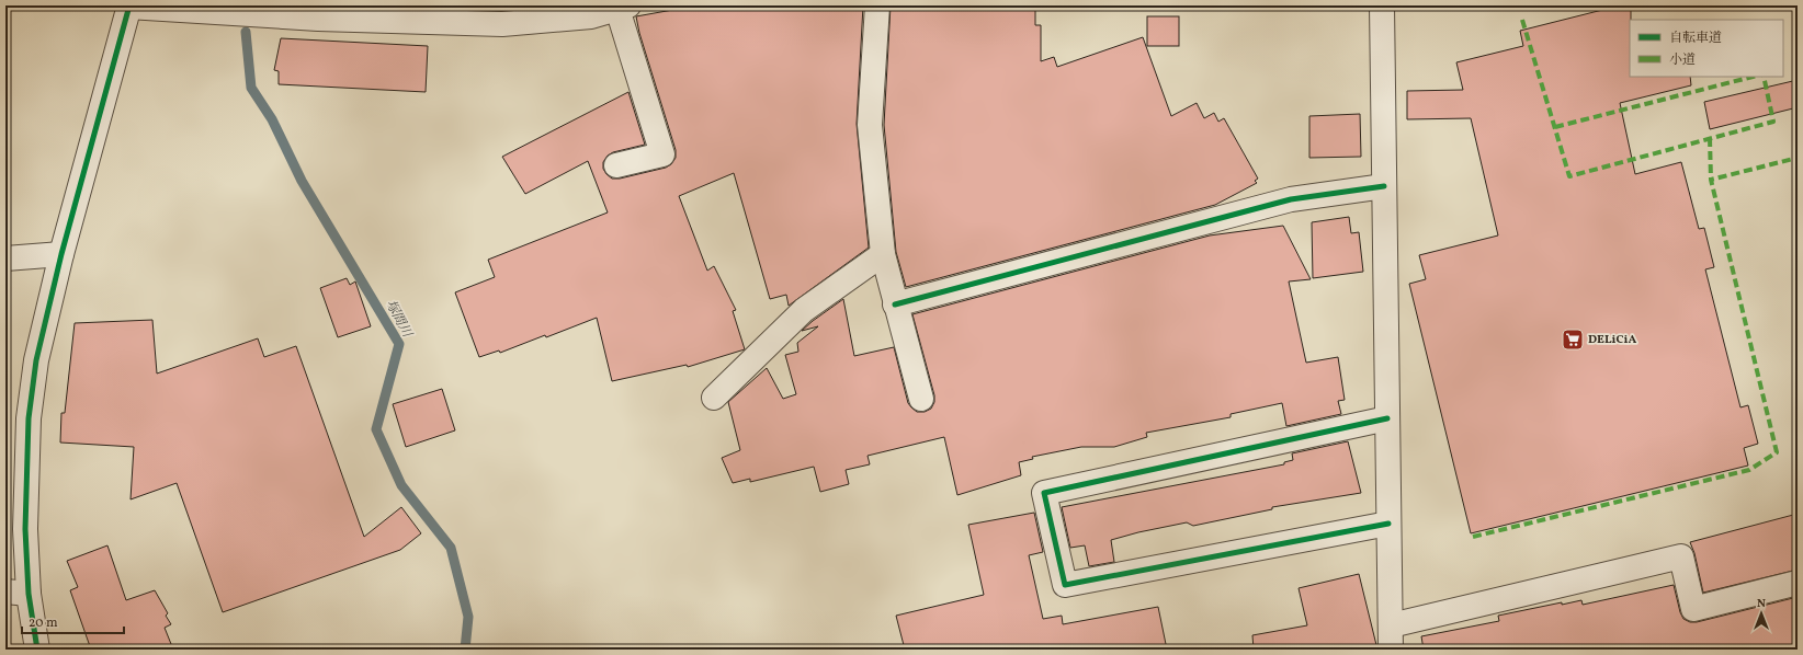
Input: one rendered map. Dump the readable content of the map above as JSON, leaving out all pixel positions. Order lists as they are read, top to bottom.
{
  "water": ["塚間川"],
  "places": {
    "supermarket": ["DELiCiA"]
  },
  "legend": ["自転車道", "小道"],
  "scale_bar": "20 m",
  "north": "top"
}
